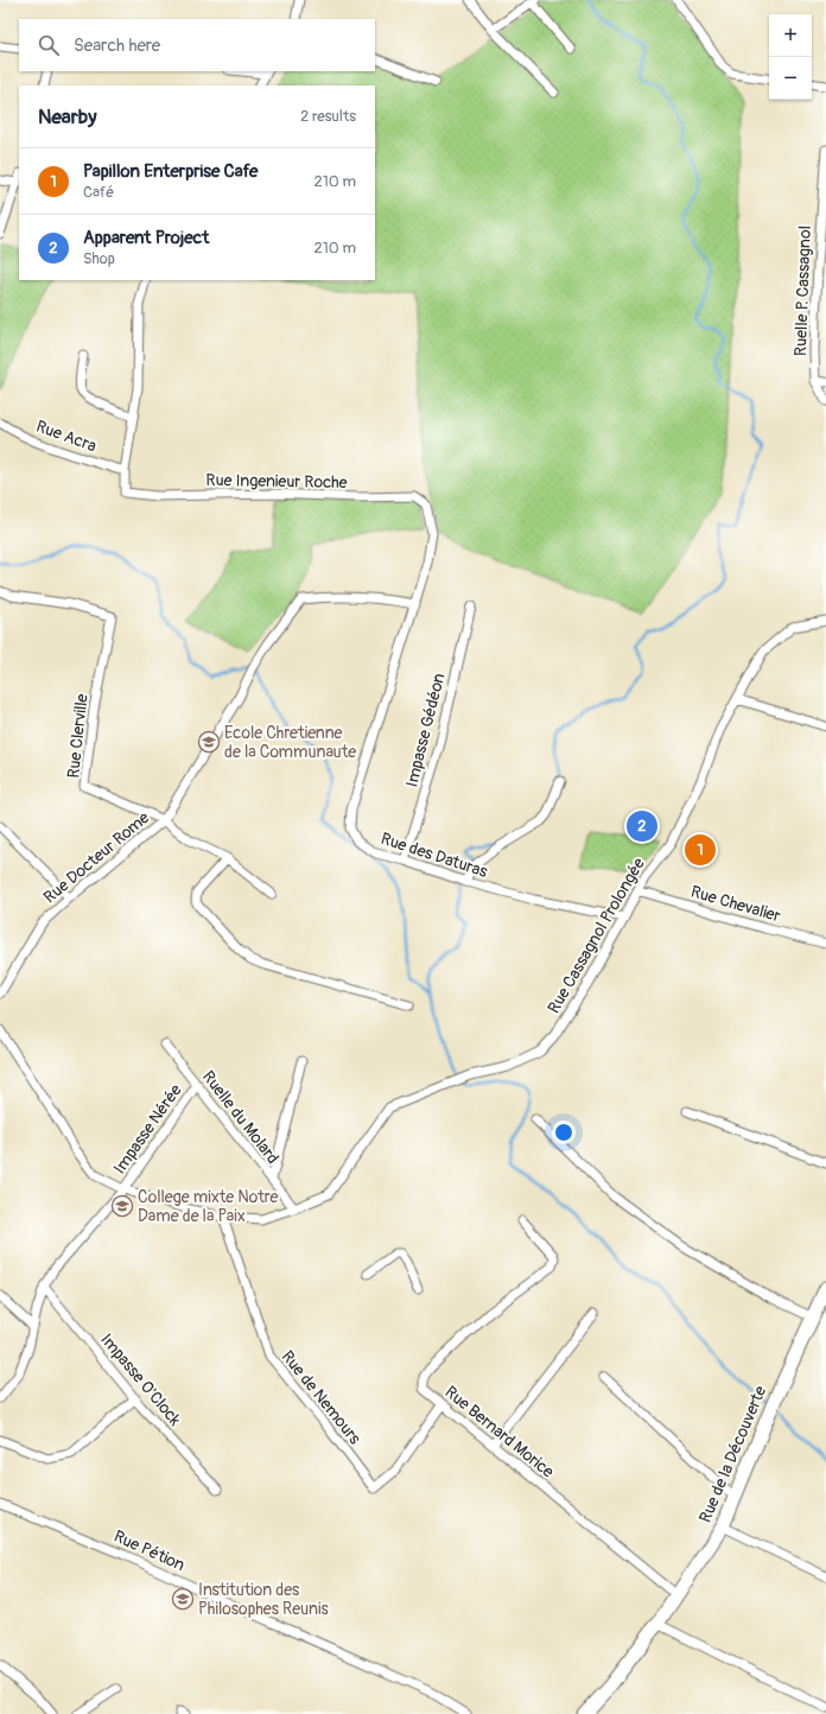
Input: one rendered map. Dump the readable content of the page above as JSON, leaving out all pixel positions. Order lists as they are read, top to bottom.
{
  "streets": {
    "street": [
      "Ruelle P. Cassagnol",
      "Rue Acra",
      "Rue Ingenieur Roche",
      "Impasse Gédéon",
      "Rue Clerville",
      "Rue des Daturas",
      "Rue Docteur Rome",
      "Rue Chevalier",
      "Rue Cassagnol Prolongée",
      "Ruelle du Molard",
      "Impasse Nérée",
      "Impasse O'Clock",
      "Rue de Nemours",
      "Rue Bernard Morice",
      "Rue de la Découverte",
      "Rue Pétion"
    ]
  },
  "crossings": [
    ["Rue Acra", "Rue Ingenieur Roche"],
    ["Rue Ingenieur Roche", "Rue des Daturas"],
    ["Impasse Gédéon", "Rue des Daturas"],
    ["Rue Clerville", "Rue Docteur Rome"],
    ["Rue des Daturas", "Rue Docteur Rome"],
    ["Rue des Daturas", "Rue Cassagnol Prolongée"],
    ["Rue Chevalier", "Rue Cassagnol Prolongée"],
    ["Rue Cassagnol Prolongée", "Ruelle du Molard"],
    ["Ruelle du Molard", "Impasse Nérée"],
    ["Impasse Nérée", "Impasse O'Clock"],
    ["Rue de Nemours", "Rue Bernard Morice"],
    ["Rue Bernard Morice", "Rue de la Découverte"]
  ],
  "places": {
    "school or university": ["Ecole Chretienne de la Communaute", "College mixte Notre Dame de la Paix", "Institution des Philosophes Reunis"]
  },
  "page": {
    "map_buttons": ["+", "−"],
    "search": "Search here",
    "heading": ["Nearby", "2 results"],
    "list": [
      {
        "mark": "1",
        "name": "Papillon Enterprise Cafe",
        "note": "Café",
        "value": "210 m"
      },
      {
        "mark": "2",
        "name": "Apparent Project",
        "note": "Shop",
        "value": "210 m"
      }
    ],
    "pins": ["2", "1"]
  }
}
